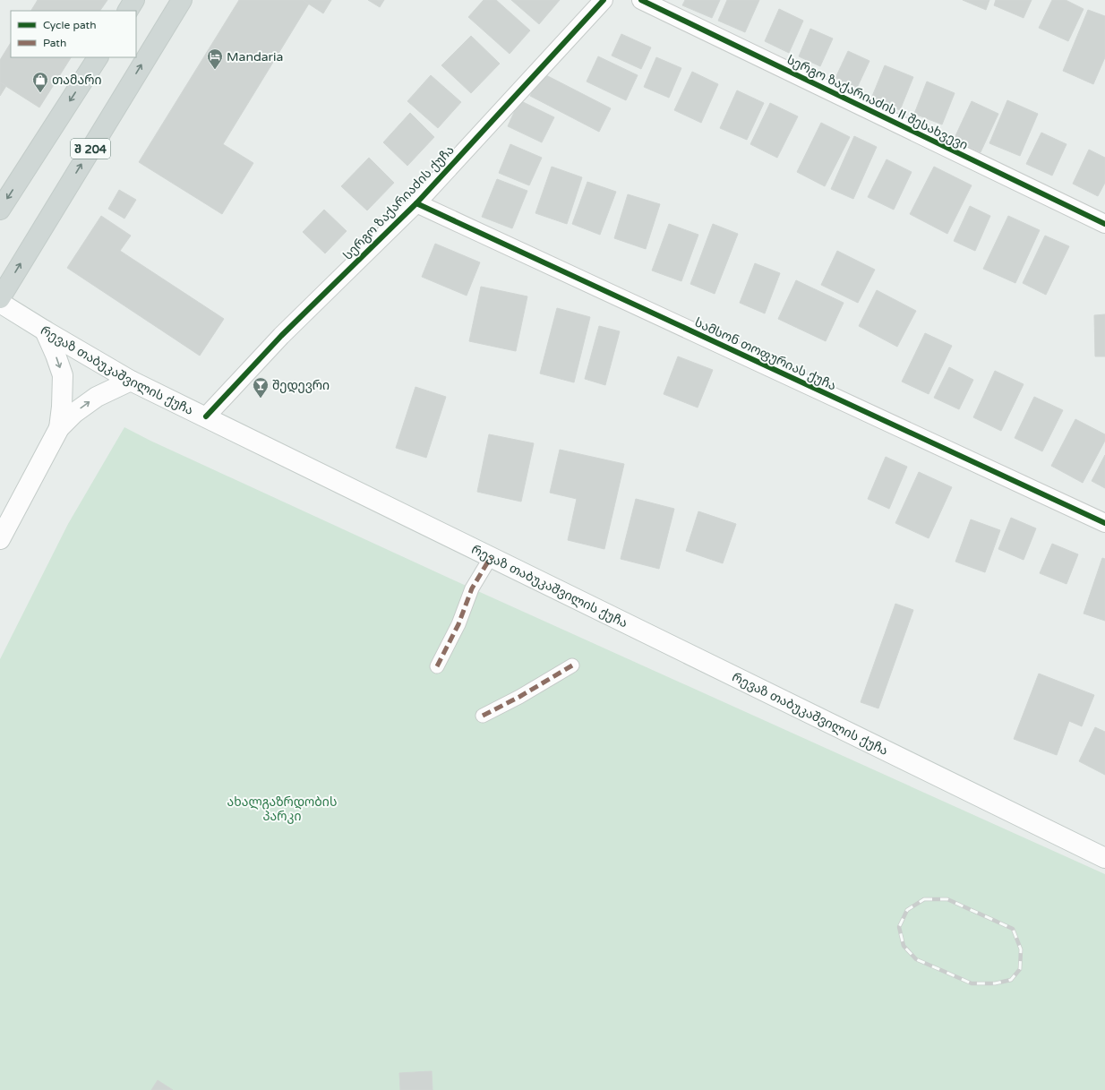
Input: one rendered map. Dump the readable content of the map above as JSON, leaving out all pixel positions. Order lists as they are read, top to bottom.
{
  "streets": {
    "main road": ["შ 204", "რევაზ თაბუკაშვილის ქუჩა"],
    "street": ["სერგო ზაქარიაძის II შესახვევი", "სერგო ზაქარიაძის ქუჩა", "სამსონ თოფურიას ქუჩა"]
  },
  "crossings": [
    ["სერგო ზაქარიაძის ქუჩა", "სამსონ თოფურიას ქუჩა"],
    ["სერგო ზაქარიაძის ქუჩა", "რევაზ თაბუკაშვილის ქუჩა"]
  ],
  "parks": ["ახალგაზრდობის პარკი"],
  "places": {
    "hotel": ["Mandaria"],
    "shop": ["თამარი"],
    "bar": ["შედევრი"]
  },
  "legend": ["Cycle path", "Path"]
}
